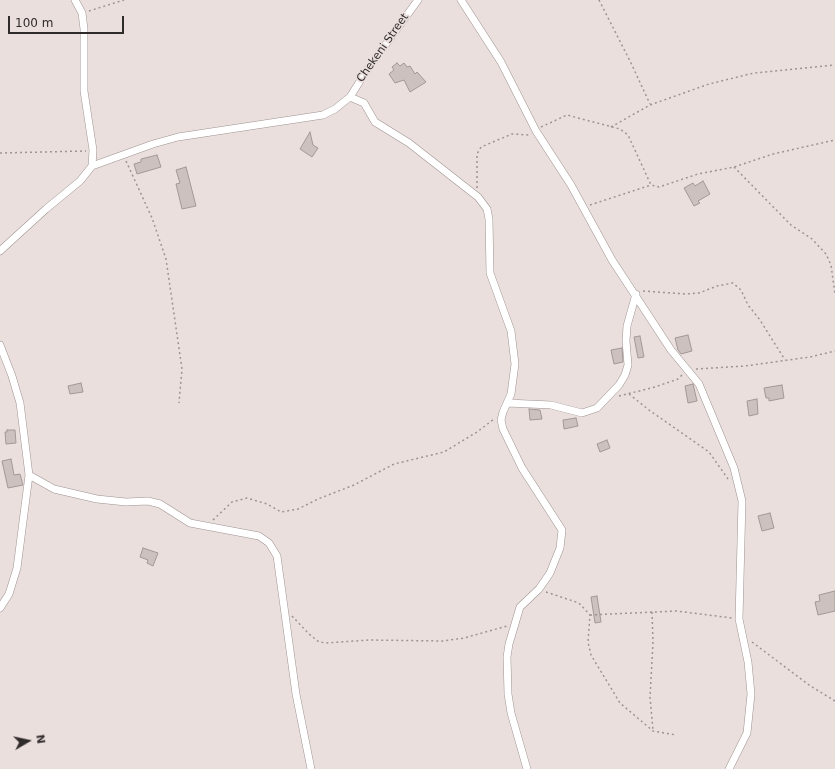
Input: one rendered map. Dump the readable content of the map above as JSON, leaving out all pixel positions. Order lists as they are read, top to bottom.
{
  "streets": {
    "street": ["Chekeni Street"]
  },
  "scale_bar": "100 m",
  "north": "right"
}
